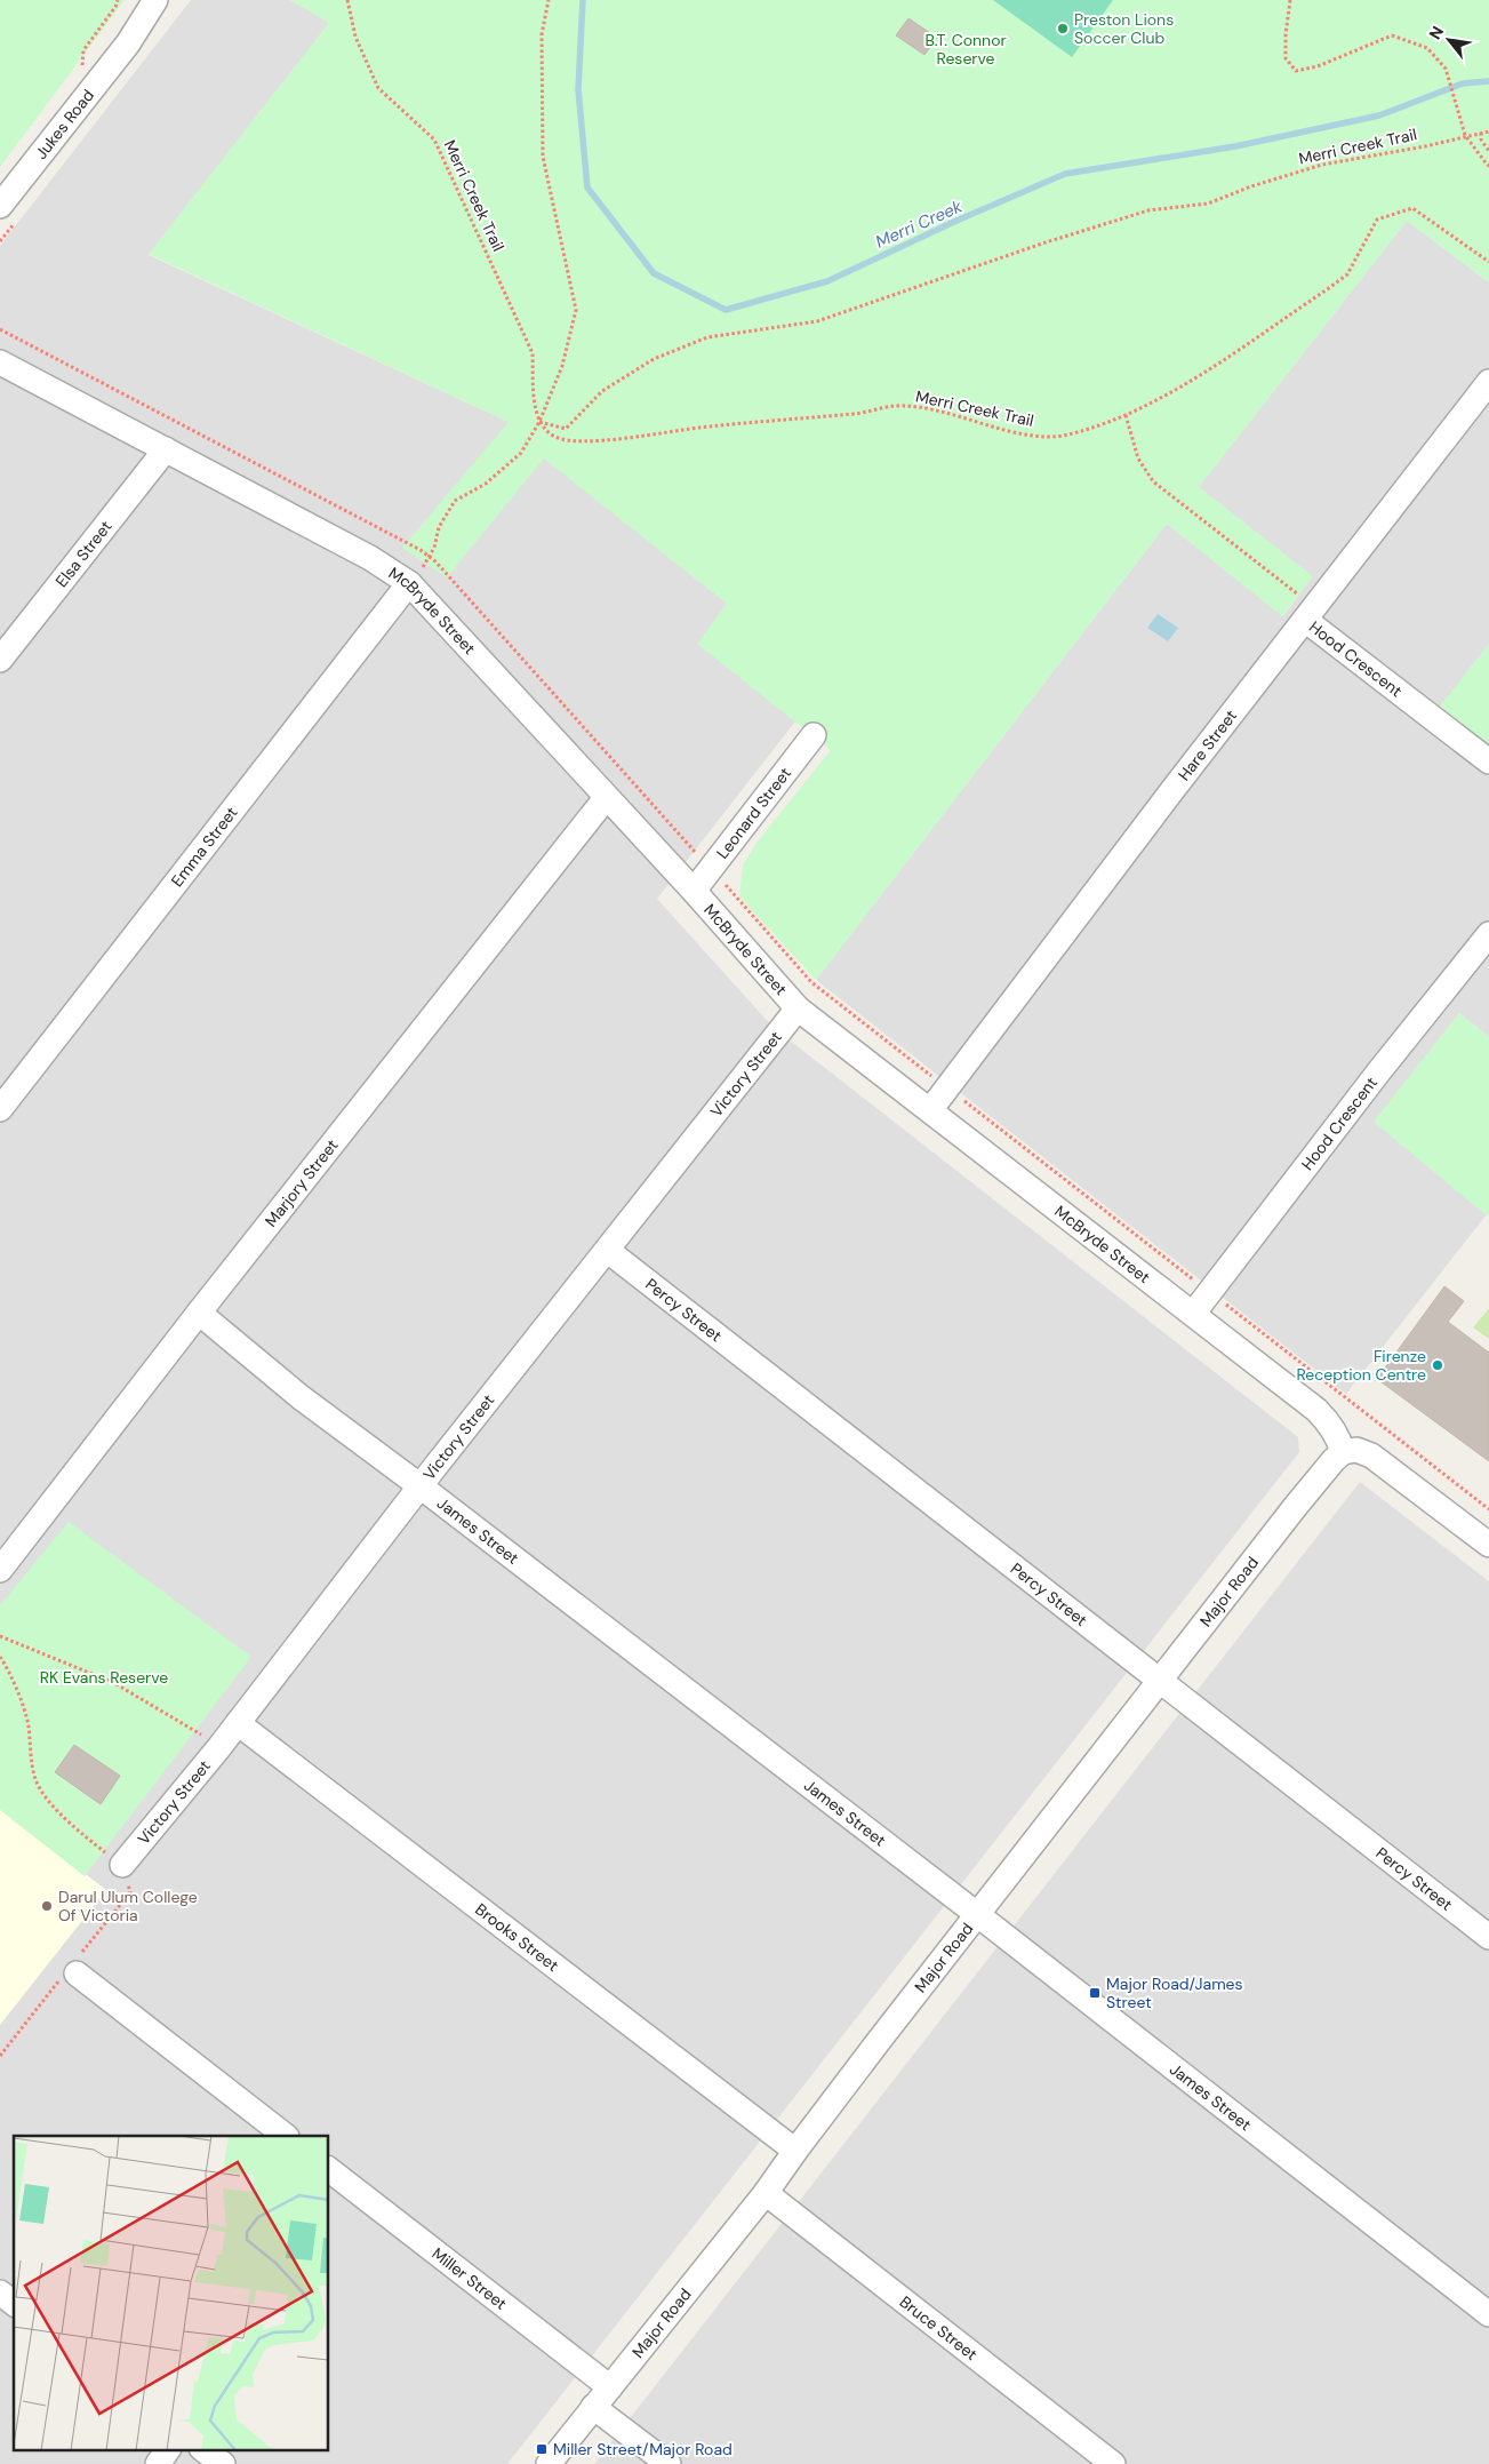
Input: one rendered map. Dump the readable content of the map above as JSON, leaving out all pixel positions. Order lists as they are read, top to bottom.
{
  "streets": {
    "street": [
      "Jukes Road",
      "Elsa Street",
      "McBryde Street",
      "Hood Crescent",
      "Hare Street",
      "Leonard Street",
      "Emma Street",
      "Victory Street",
      "Marjory Street",
      "Percy Street",
      "James Street",
      "Major Road",
      "Brooks Street",
      "Miller Street",
      "Bruce Street"
    ],
    "path": ["Merri Creek Trail"]
  },
  "crossings": [
    ["Elsa Street", "McBryde Street"],
    ["McBryde Street", "Hood Crescent"],
    ["McBryde Street", "Hare Street"],
    ["McBryde Street", "Leonard Street"],
    ["McBryde Street", "Emma Street"],
    ["McBryde Street", "Victory Street"],
    ["McBryde Street", "Marjory Street"],
    ["McBryde Street", "Major Road"],
    ["Hood Crescent", "Hare Street"],
    ["Victory Street", "Percy Street"],
    ["Victory Street", "James Street"],
    ["Victory Street", "Brooks Street"],
    ["Marjory Street", "James Street"],
    ["Percy Street", "Major Road"],
    ["James Street", "Major Road"],
    ["Major Road", "Brooks Street"],
    ["Major Road", "Miller Street"],
    ["Major Road", "Bruce Street"]
  ],
  "water": ["Merri Creek"],
  "parks": ["B.T. Connor Reserve", "RK Evans Reserve"],
  "places": {
    "other": ["Preston Lions Soccer Club", "Firenze Reception Centre", "Darul Ulum College Of Victoria"],
    "transit": ["Major Road/James Street", "Miller Street/Major Road"]
  },
  "north": "top left"
}
